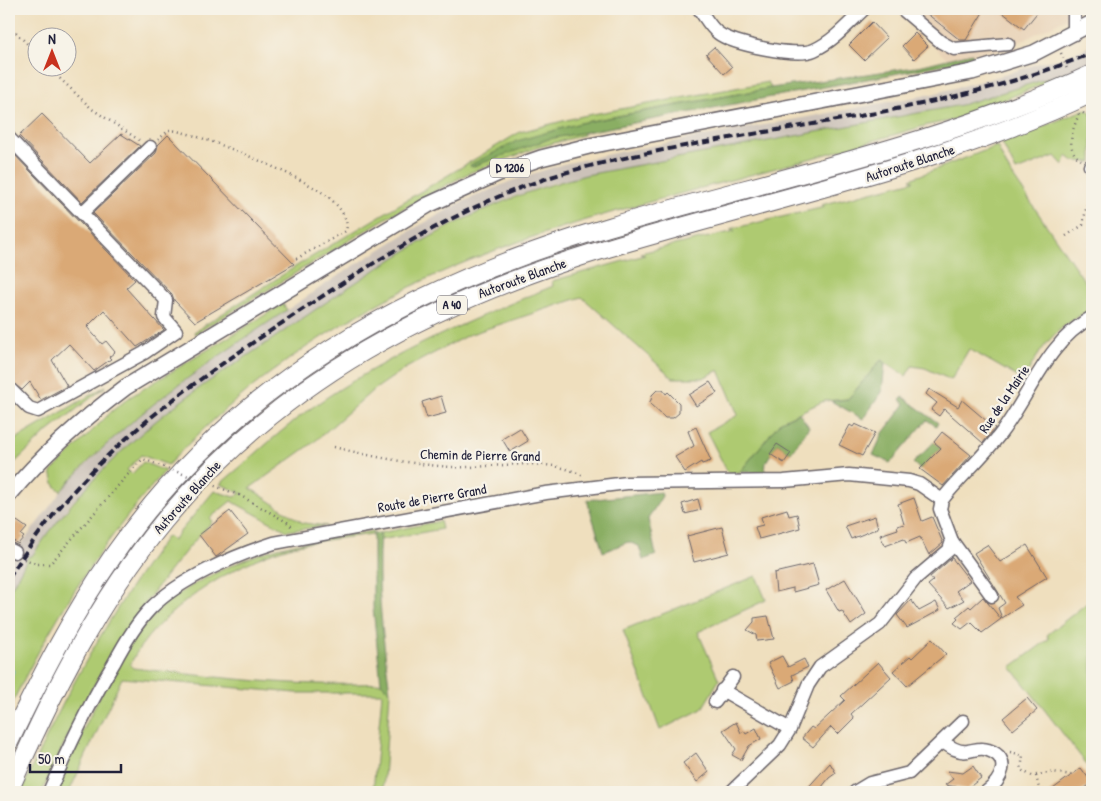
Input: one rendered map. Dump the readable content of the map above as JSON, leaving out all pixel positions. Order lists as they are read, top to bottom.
{
  "streets": {
    "highway": ["Autoroute Blanche", "A 40"],
    "main road": ["D 1206"],
    "street": ["Rue de la Mairie", "Route de Pierre Grand"],
    "path": ["Chemin de Pierre Grand"]
  },
  "crossings": [
    ["Rue de la Mairie", "Route de Pierre Grand"],
    ["Chemin de Pierre Grand", "Route de Pierre Grand"]
  ],
  "scale_bar": "50 m",
  "north": "top"
}
